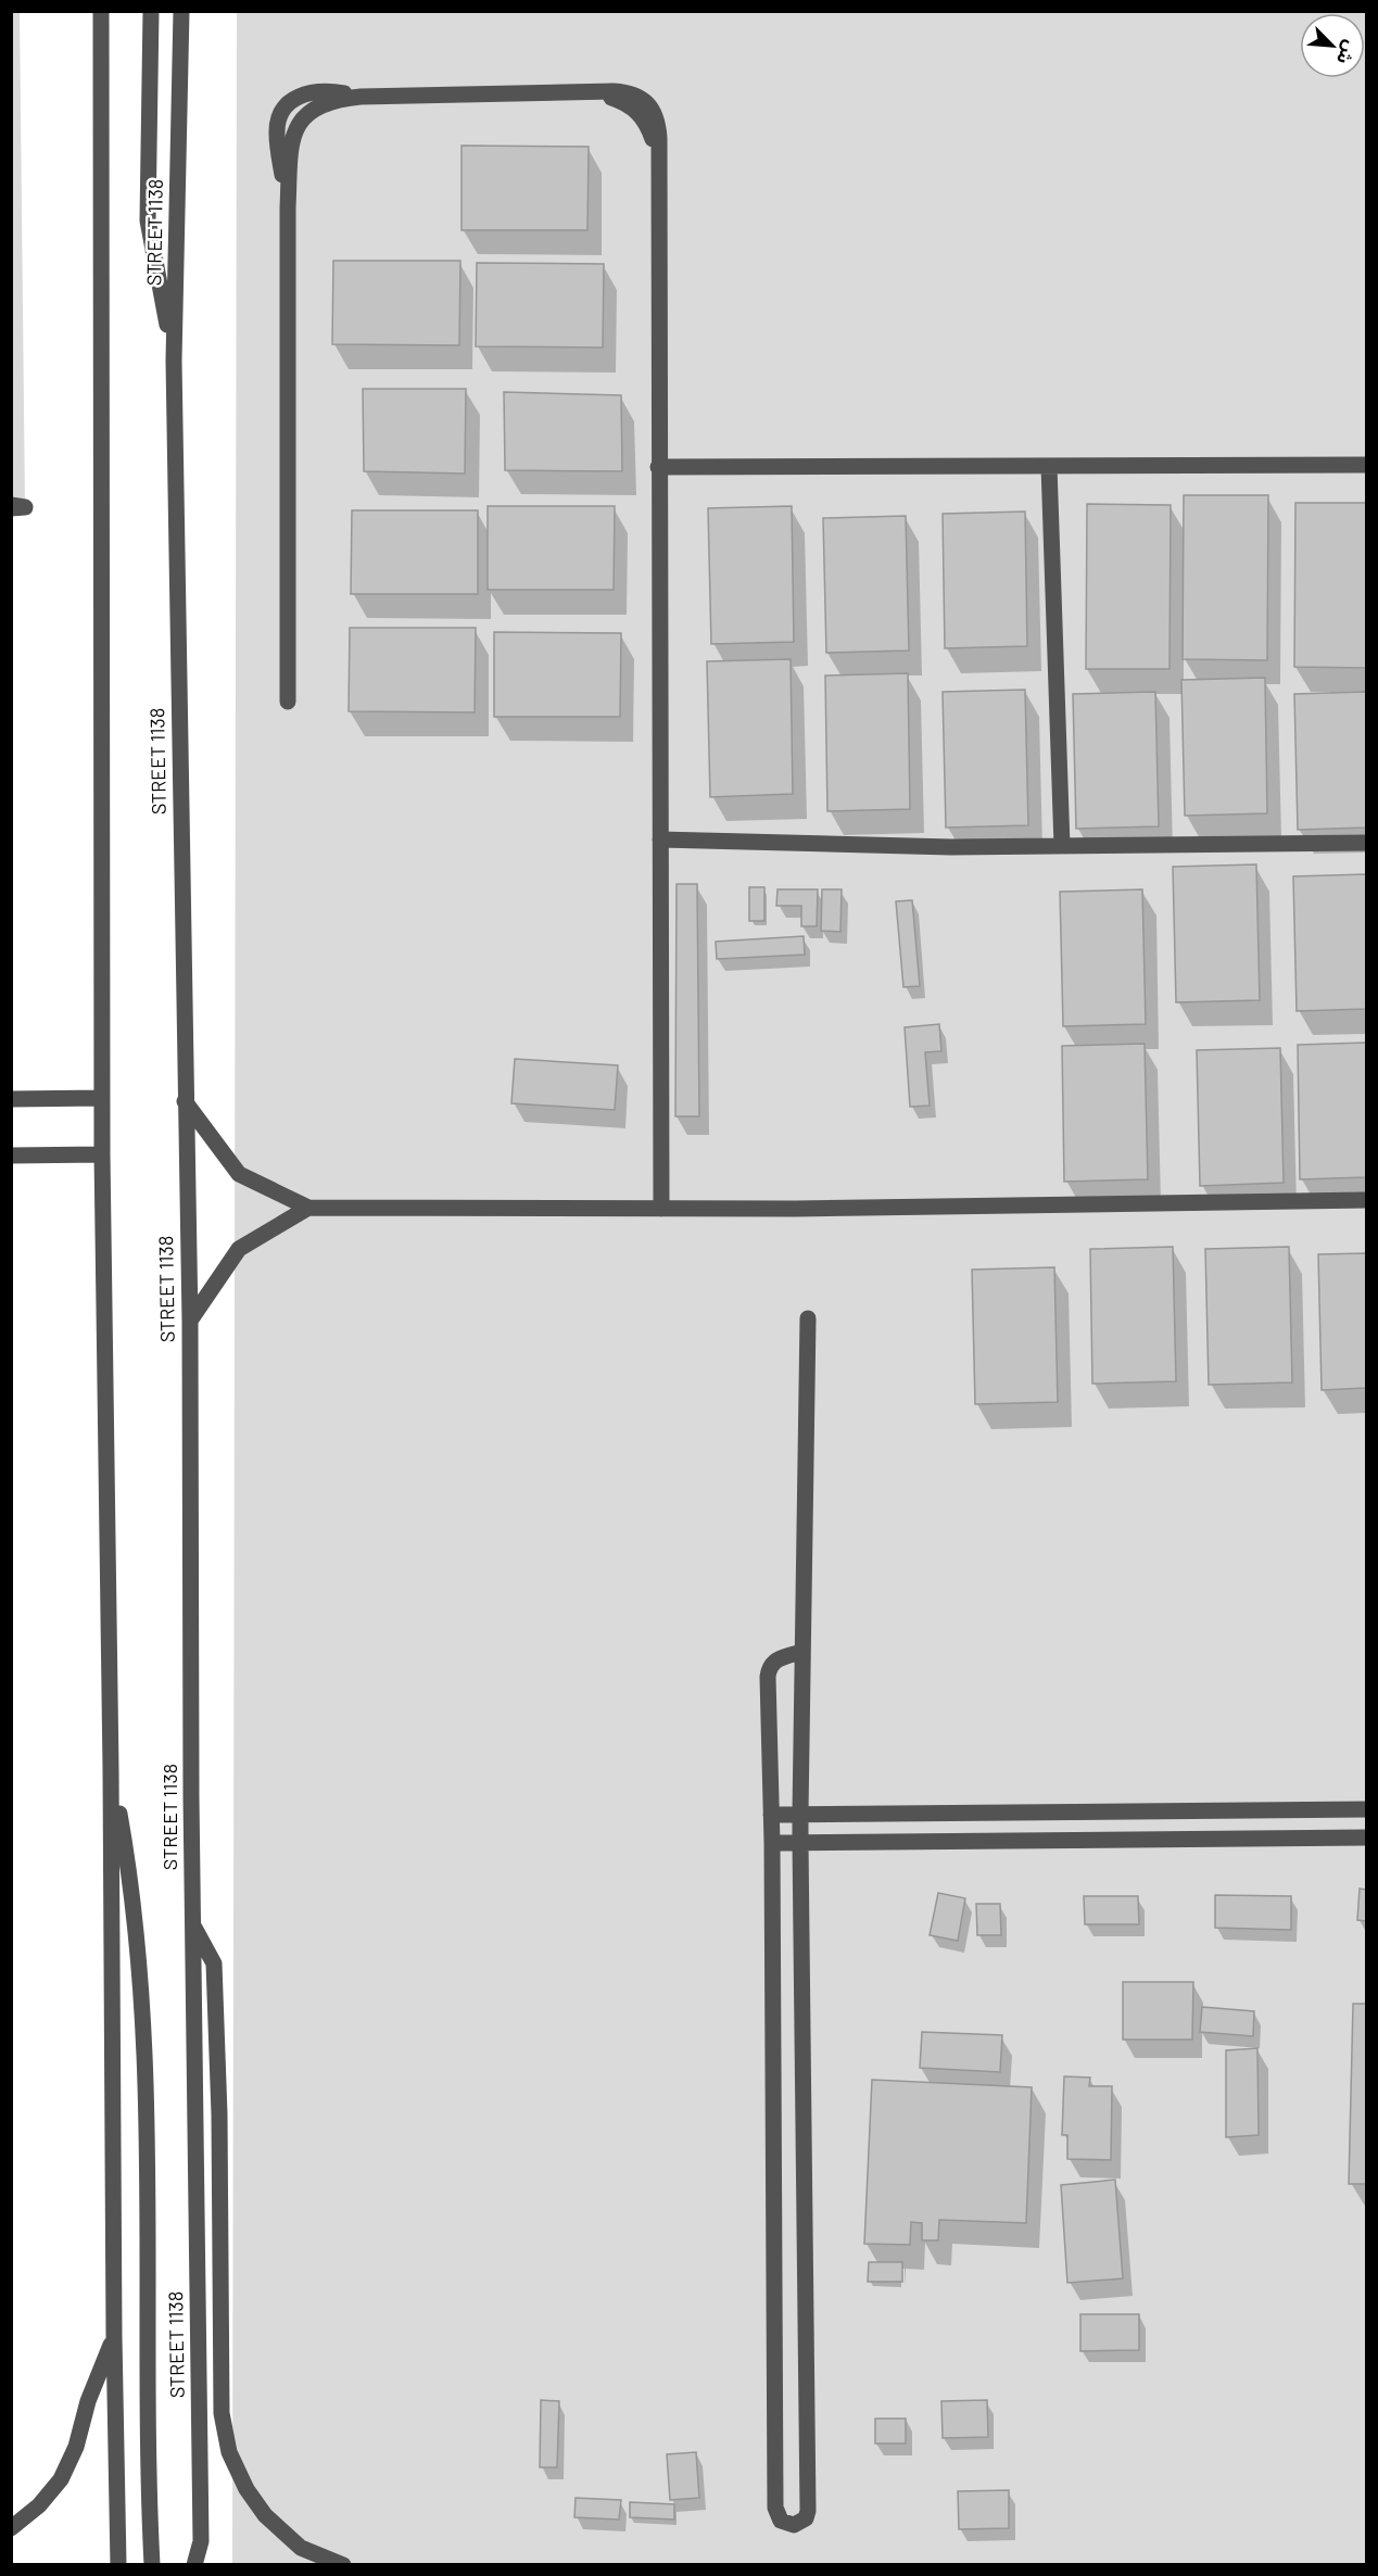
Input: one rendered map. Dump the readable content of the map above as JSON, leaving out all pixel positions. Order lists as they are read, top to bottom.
{
  "streets": {
    "street": ["STREET 1138"]
  },
  "north": "bottom right"
}
